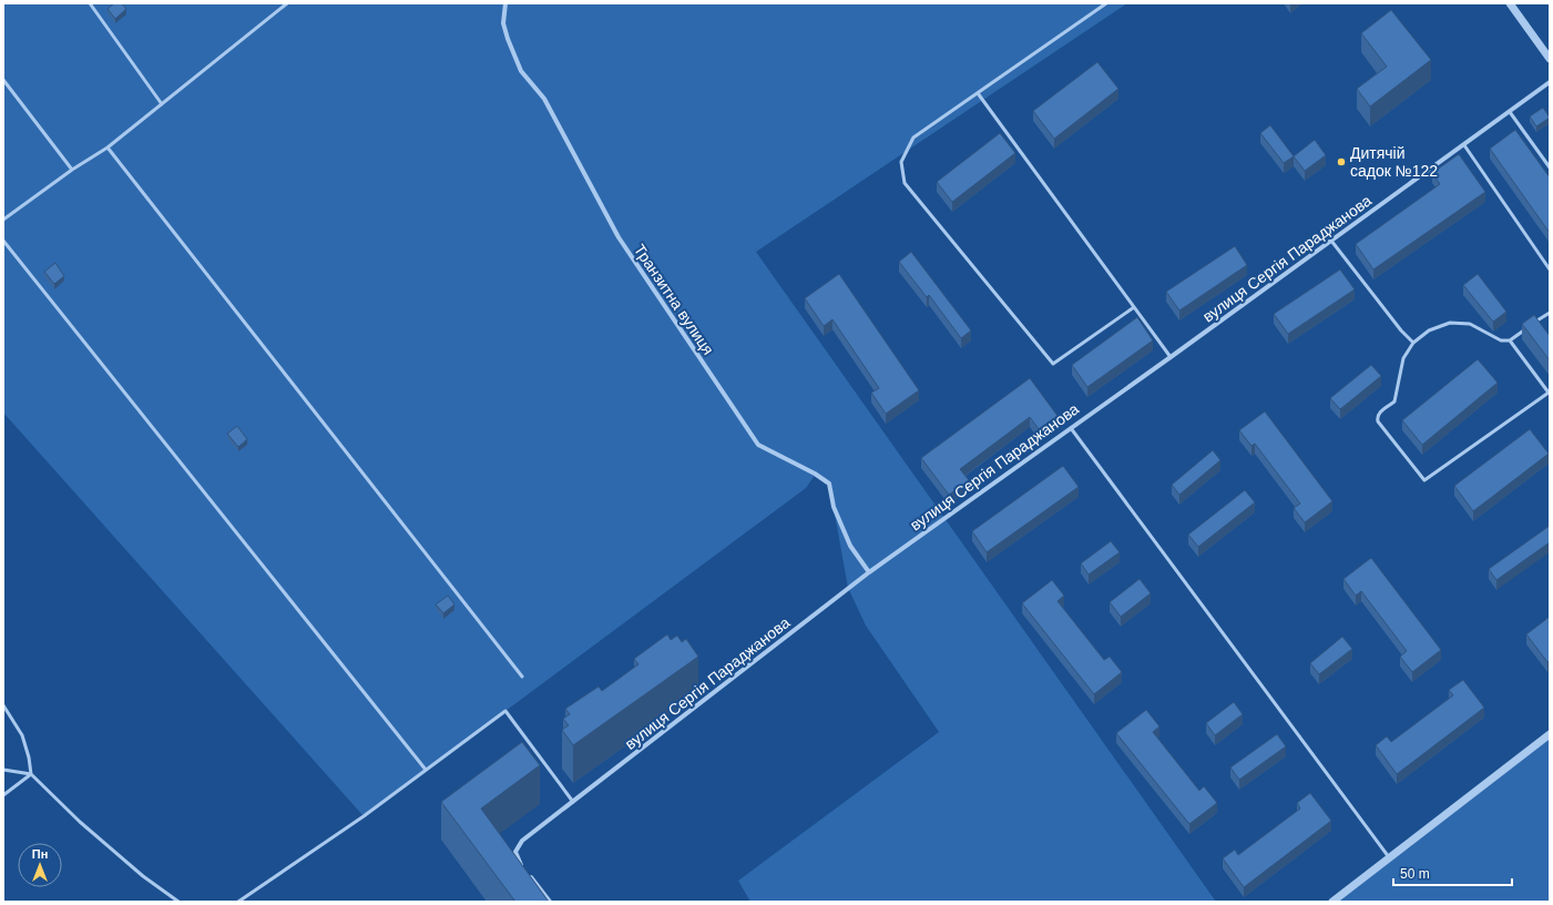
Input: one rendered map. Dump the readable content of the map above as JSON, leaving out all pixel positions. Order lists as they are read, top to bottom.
{
  "streets": {
    "street": ["вулиця Сергія Параджанова", "Транзитна вулиця"]
  },
  "crossings": [
    ["вулиця Сергія Параджанова", "Транзитна вулиця"]
  ],
  "places": ["Дитячій садок №122"],
  "scale_bar": "50 m",
  "north": "top"
}
